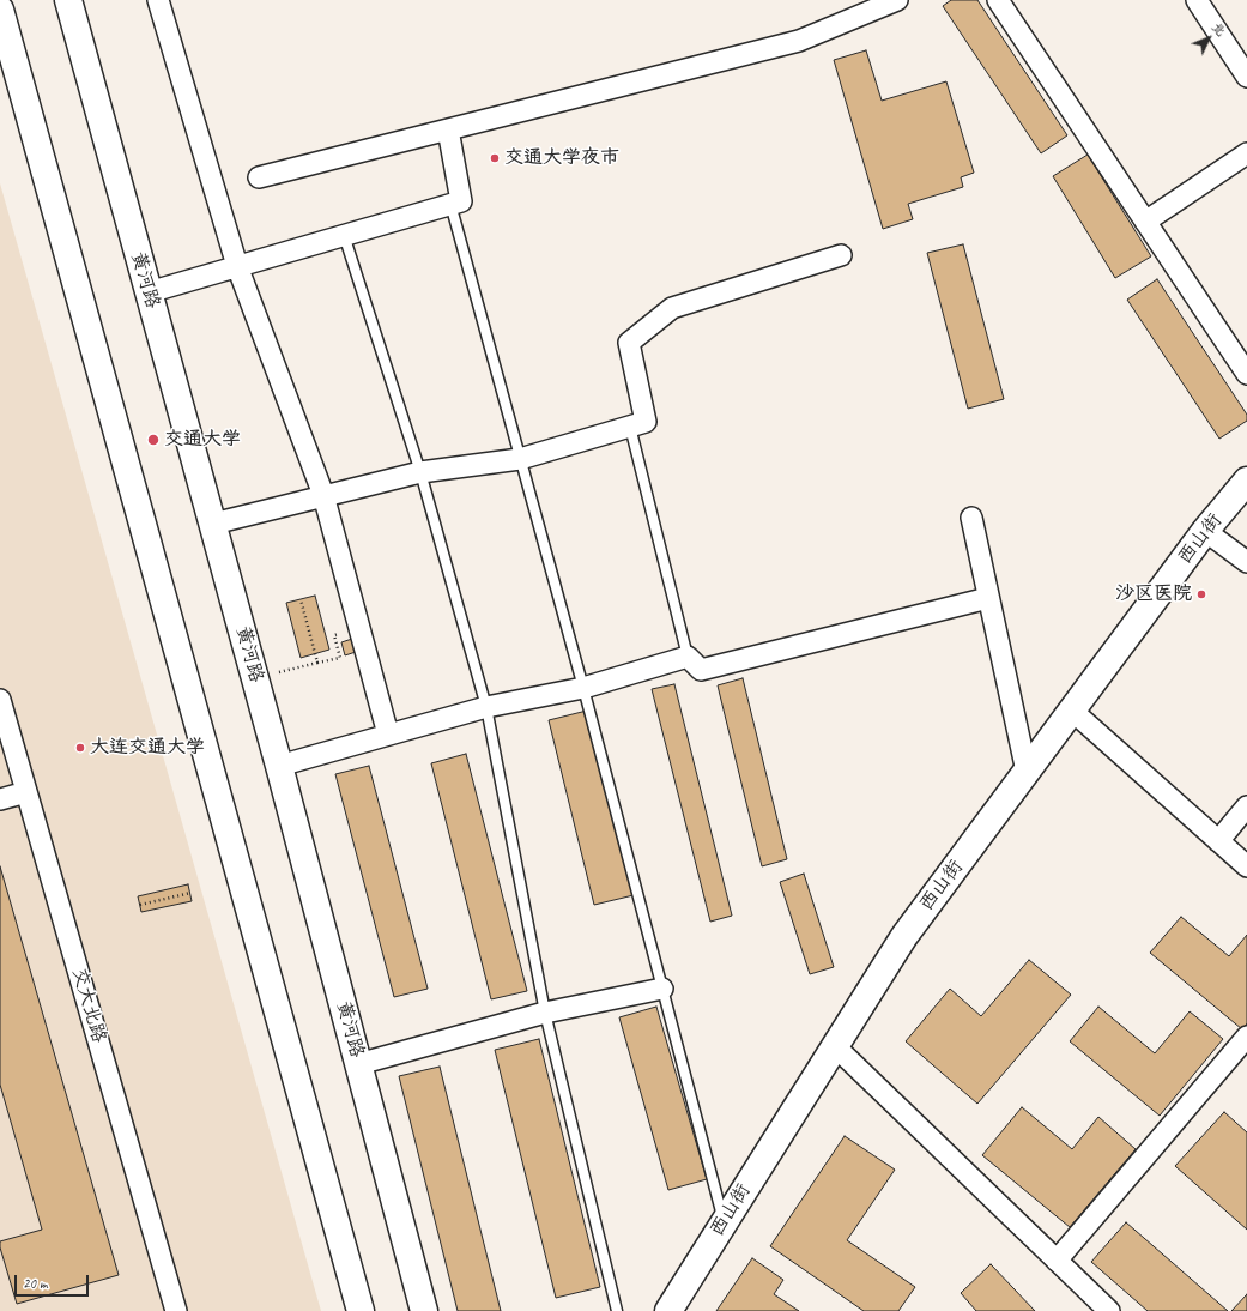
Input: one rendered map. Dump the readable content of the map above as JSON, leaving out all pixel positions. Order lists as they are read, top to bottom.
{
  "streets": {
    "main road": ["黄河路", "西山街"],
    "street": ["交大北路"]
  },
  "places": [
    "交通大学夜巿",
    "交通大学",
    "沙区医院",
    "大连交通大学"
  ],
  "scale_bar": "20 m",
  "north": "top right"
}
